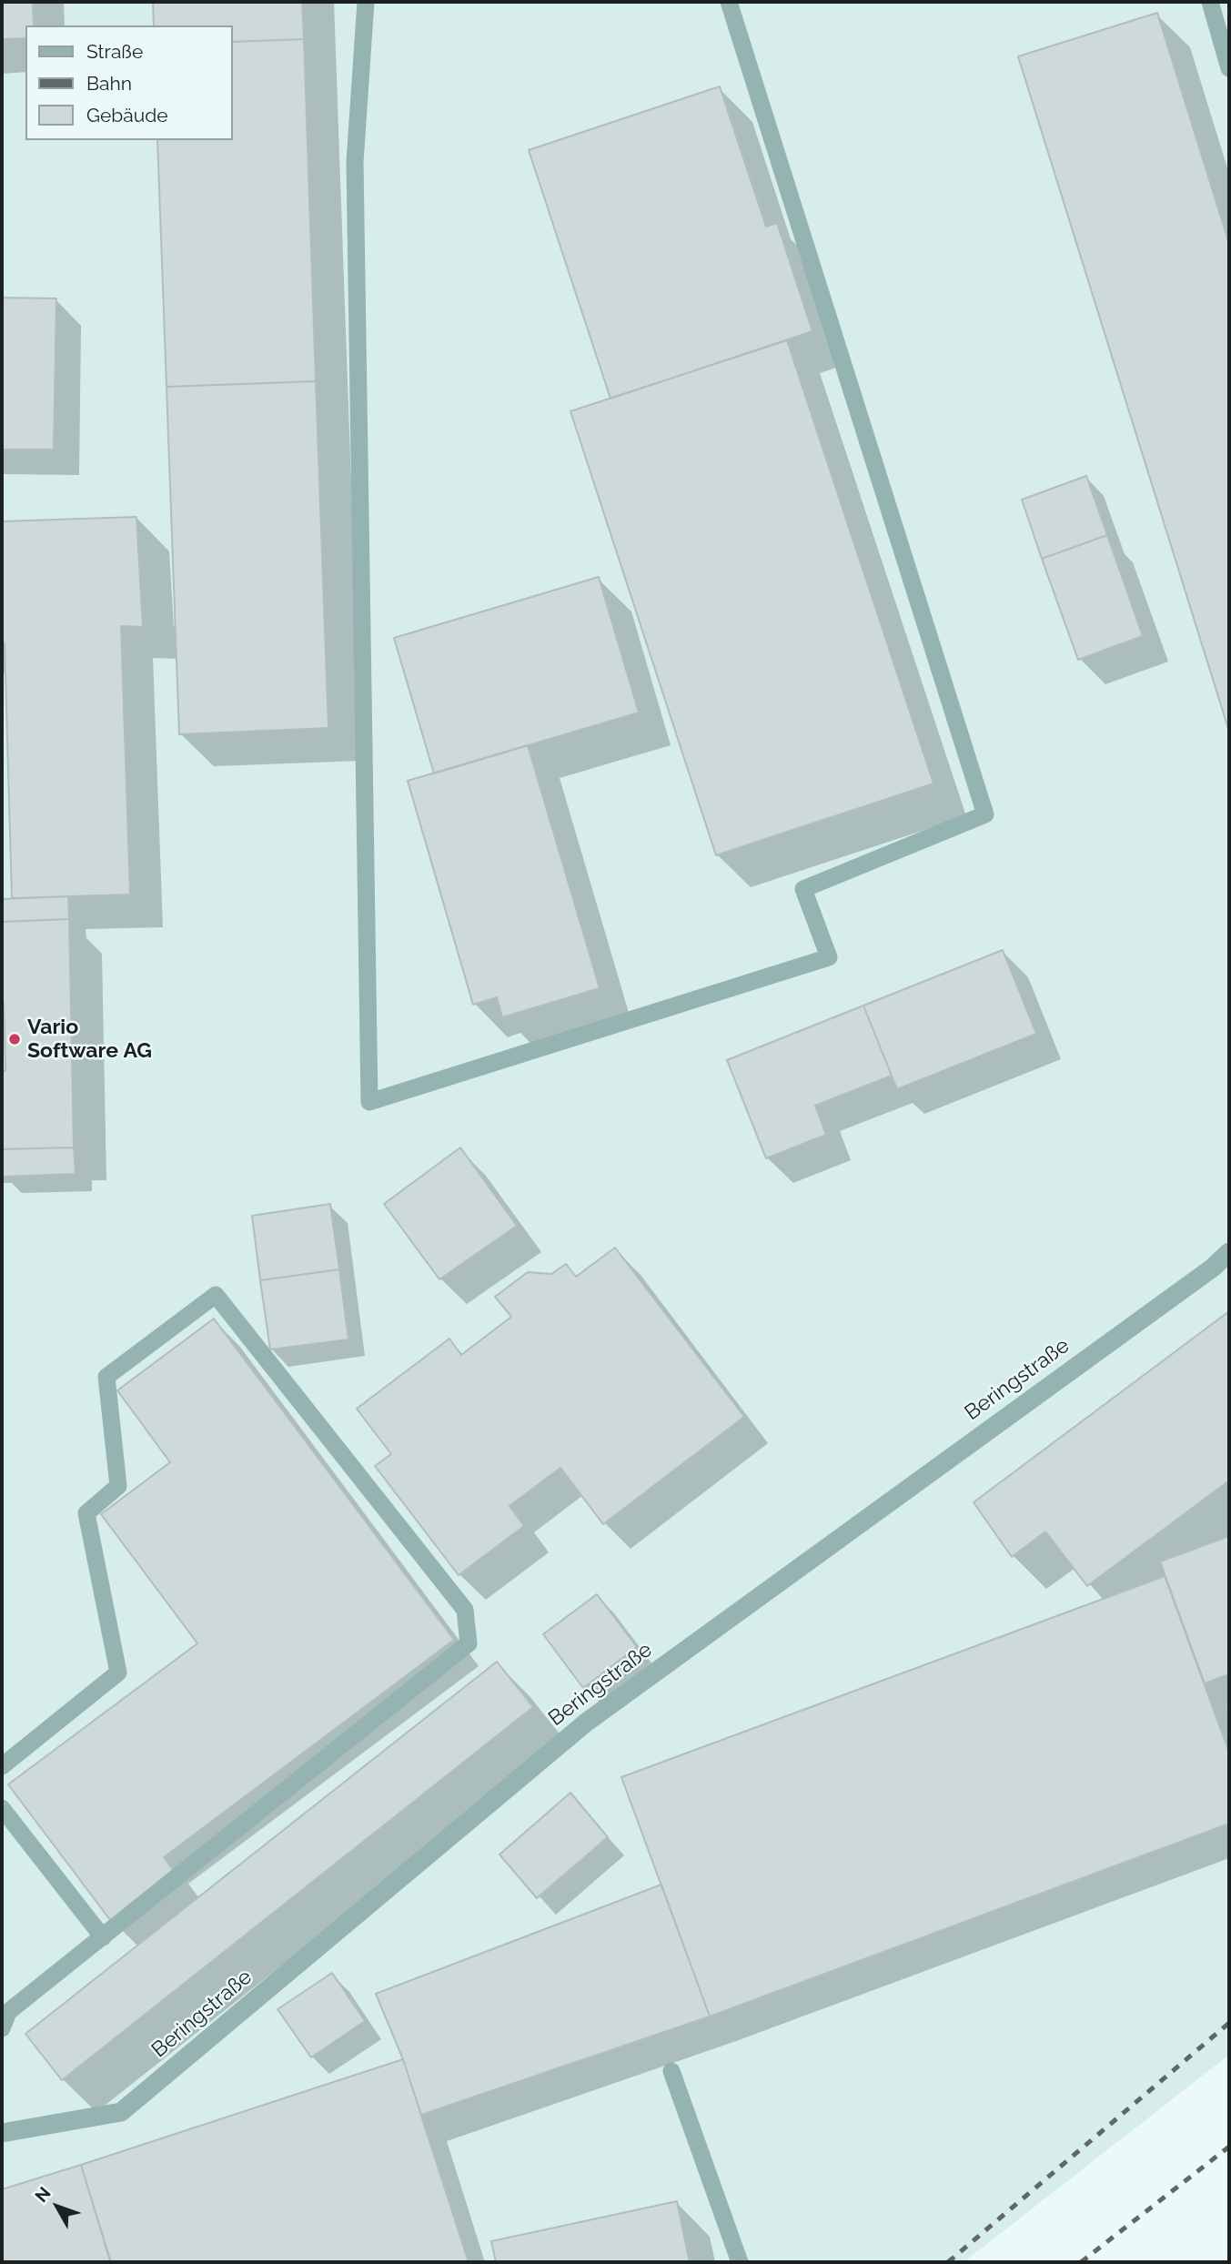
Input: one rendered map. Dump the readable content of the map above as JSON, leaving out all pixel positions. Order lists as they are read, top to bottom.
{
  "streets": {
    "street": ["Beringstraße"]
  },
  "places": ["Vario Software AG"],
  "legend": ["Straße", "Bahn", "Gebäude"],
  "north": "top left"
}
